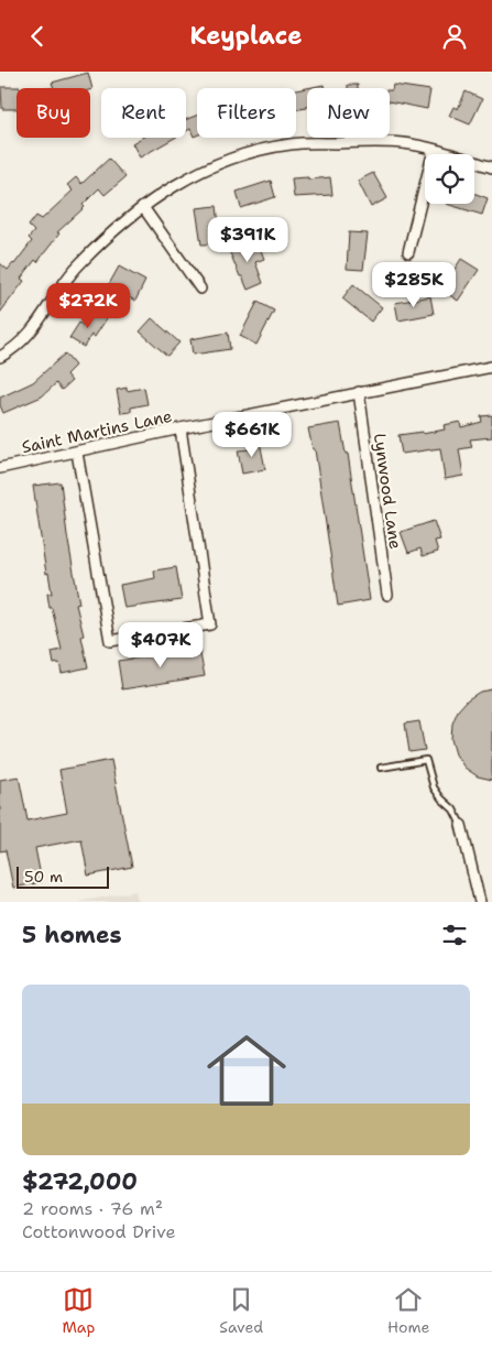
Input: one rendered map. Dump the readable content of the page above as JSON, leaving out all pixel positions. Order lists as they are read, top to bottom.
{
  "streets": {
    "street": ["Saint Martins Lane", "Lynwood Lane"]
  },
  "crossings": [
    ["Saint Martins Lane", "Lynwood Lane"]
  ],
  "scale_bar": "50 m",
  "page": {
    "header": "Keyplace",
    "chip": [
      "Buy",
      "Rent",
      "Filters",
      "New"
    ],
    "price": [
      "$391K",
      "$285K",
      "$272K",
      "$661K",
      "$407K"
    ],
    "scale": "50 m",
    "heading": "5 homes",
    "list": [
      {
        "name": "$272,000",
        "note": "2 rooms · 76 m² · Cottonwood Drive"
      }
    ],
    "tabs": ["Map", "Saved", "Home"]
  }
}
